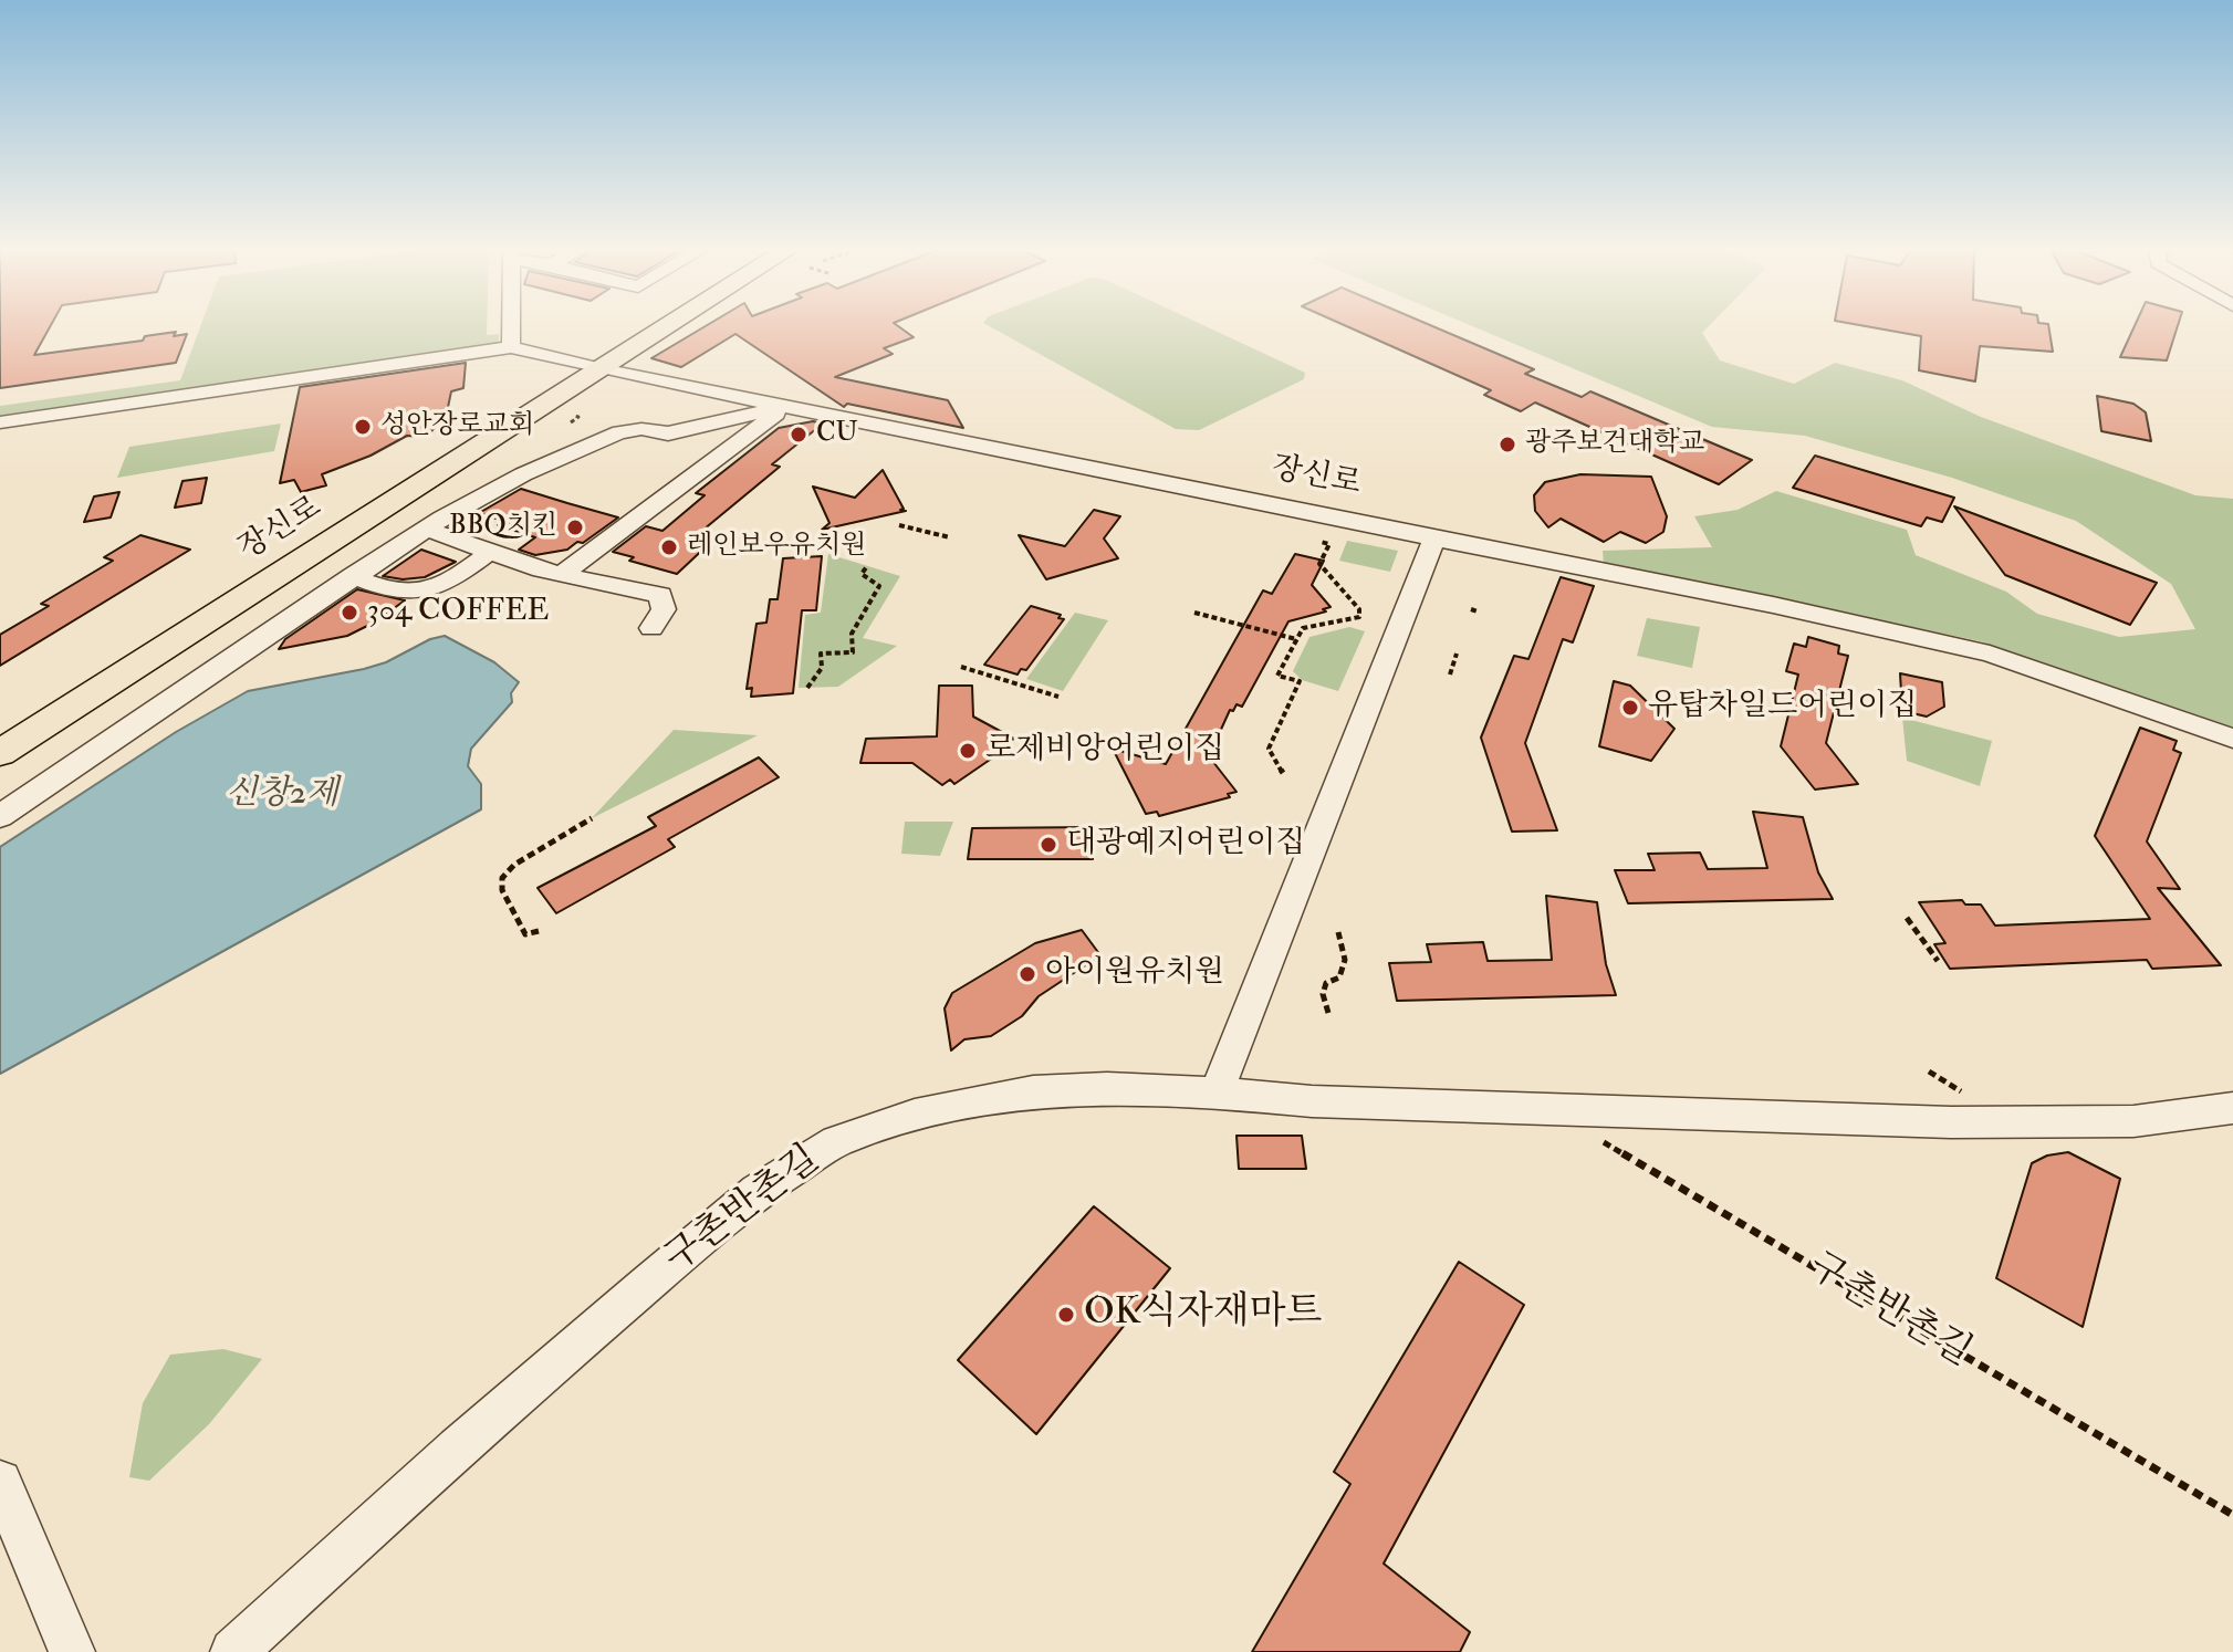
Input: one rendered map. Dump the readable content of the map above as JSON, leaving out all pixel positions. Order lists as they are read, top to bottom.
{
  "streets": {
    "main road": ["장신로"],
    "street": ["구촌반촌길"]
  },
  "water": ["신창2제"],
  "places": [
    "성안장로교회",
    "CU",
    "광주보건대학교",
    "BBQ치킨",
    "레인보우유치원",
    "304 COFFEE",
    "유탑차일드어린이집",
    "로제비앙어린이집",
    "대광예지어린이집",
    "아이원유치원",
    "OK식자재마트"
  ]
}
